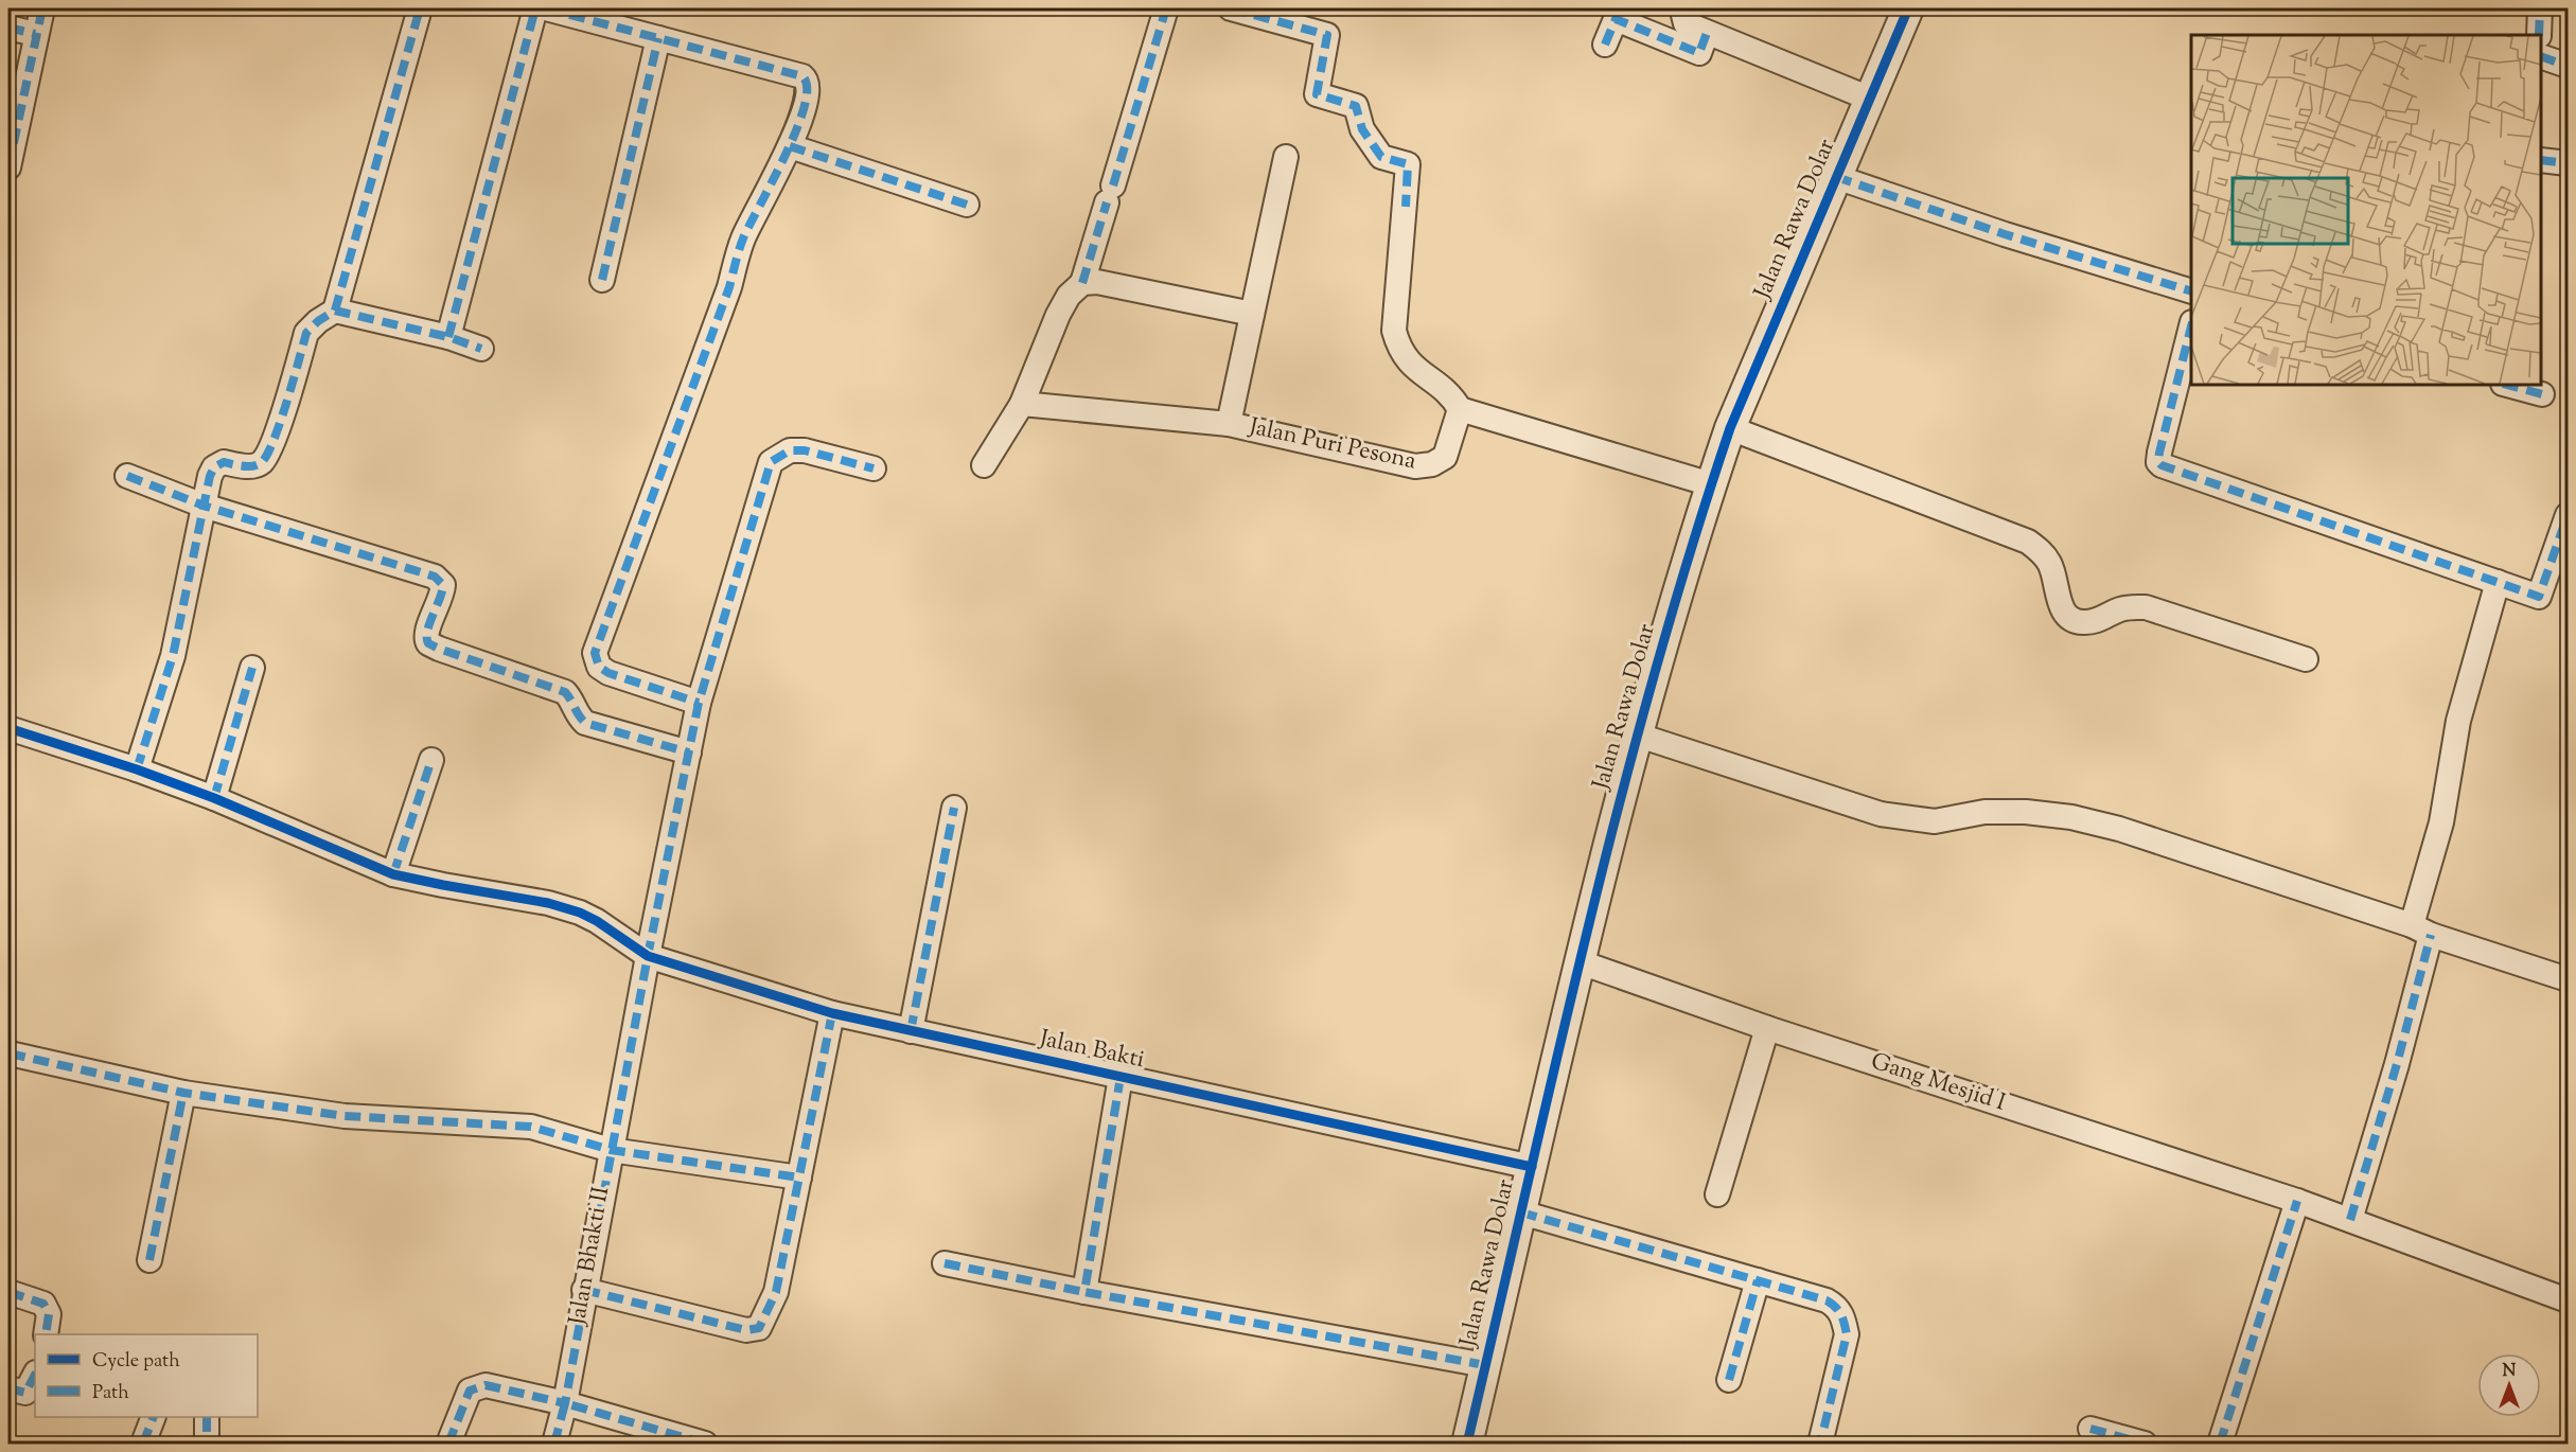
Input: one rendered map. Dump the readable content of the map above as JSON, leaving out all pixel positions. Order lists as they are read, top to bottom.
{
  "streets": {
    "street": [
      "Jalan Rawa Dolar",
      "Jalan Puri Pesona",
      "Jalan Bakti",
      "Gang Mesjid I",
      "Jalan Bhakti II"
    ]
  },
  "crossings": [
    ["Jalan Rawa Dolar", "Jalan Bakti"],
    ["Jalan Rawa Dolar", "Gang Mesjid I"],
    ["Jalan Bakti", "Jalan Bhakti II"]
  ],
  "legend": ["Cycle path", "Path"],
  "north": "top"
}
